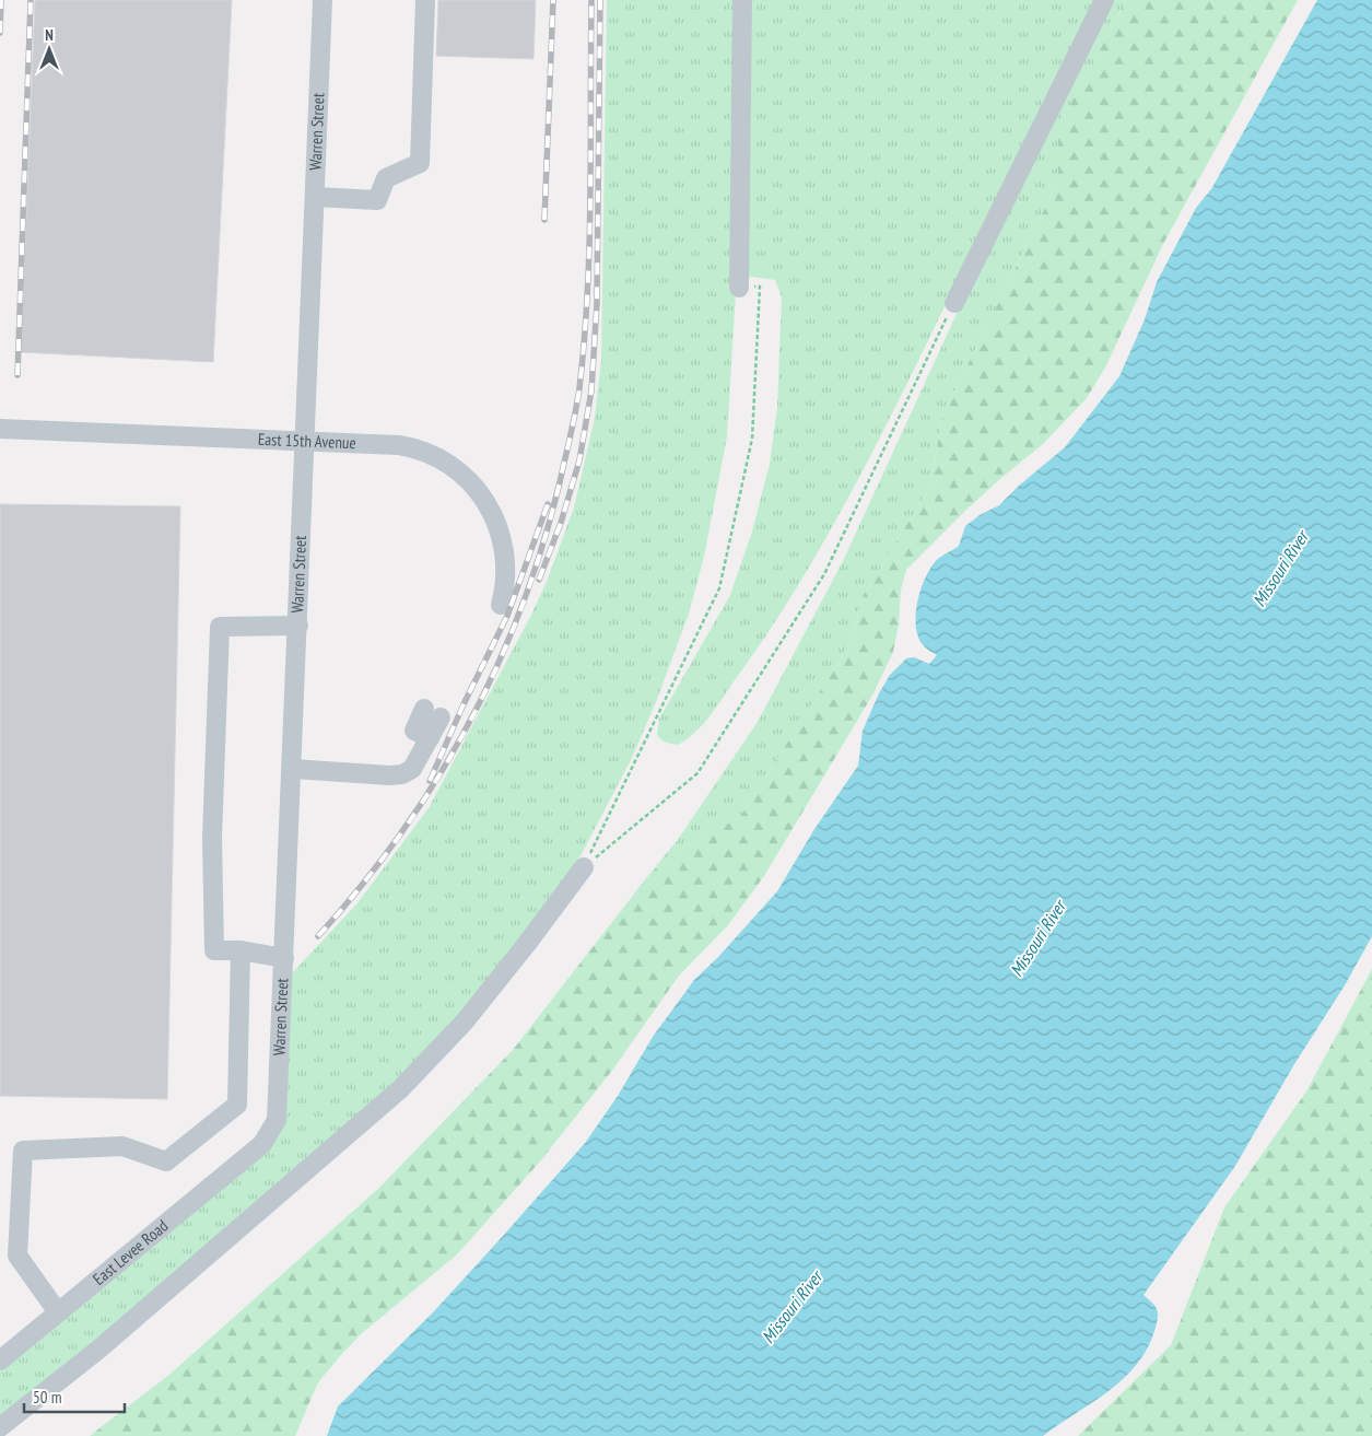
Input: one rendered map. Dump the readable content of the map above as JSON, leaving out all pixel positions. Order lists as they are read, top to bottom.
{
  "streets": {
    "street": ["Warren Street", "East 15th Avenue", "East Levee Road"]
  },
  "crossings": [
    ["Warren Street", "East 15th Avenue"],
    ["Warren Street", "East Levee Road"]
  ],
  "water": ["Missouri River"],
  "scale_bar": "50 m",
  "north": "top"
}
